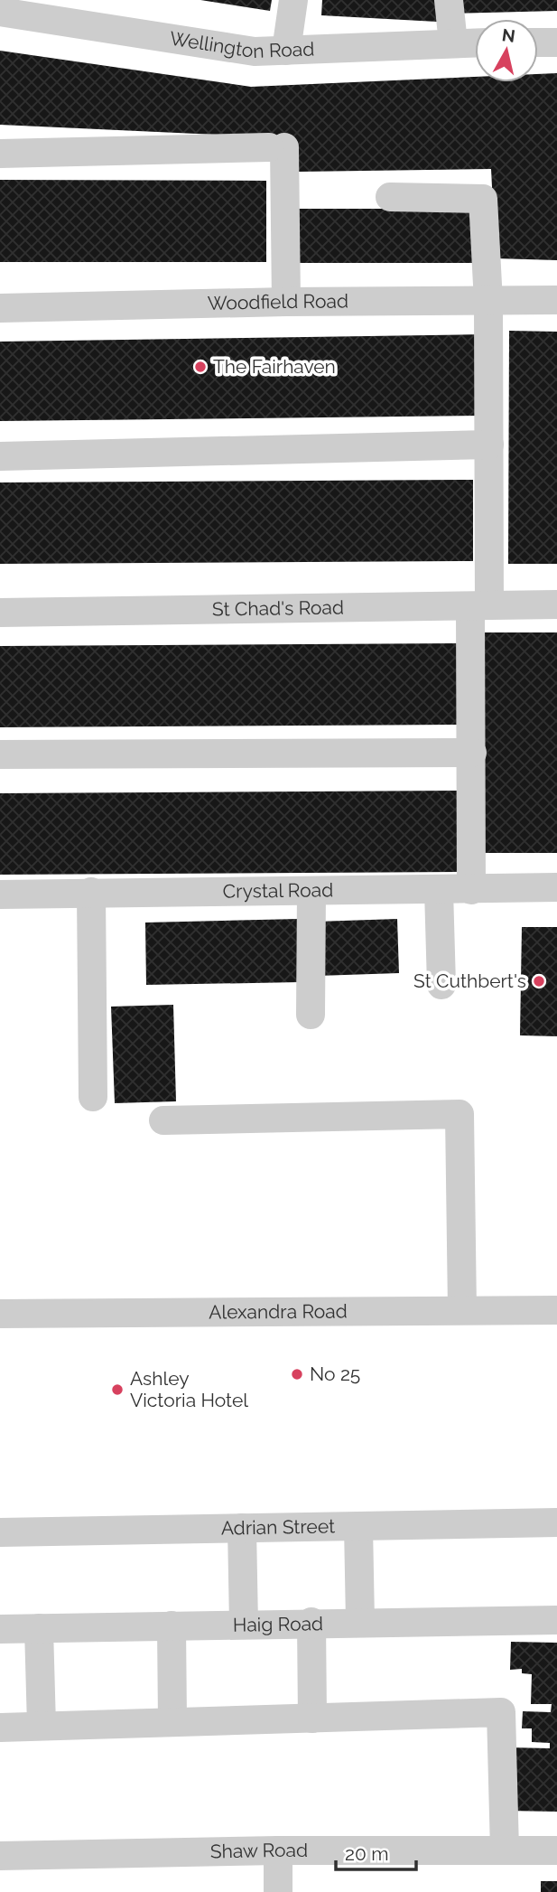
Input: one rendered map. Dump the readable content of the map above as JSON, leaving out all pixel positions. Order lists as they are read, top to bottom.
{
  "streets": {
    "street": [
      "Wellington Road",
      "Woodfield Road",
      "St Chad's Road",
      "Crystal Road",
      "Alexandra Road",
      "Adrian Street",
      "Haig Road",
      "Shaw Road"
    ]
  },
  "places": [
    "The Fairhaven",
    "St Cuthbert's",
    "No 25",
    "Ashley Victoria Hotel"
  ],
  "scale_bar": "20 m",
  "north": "top"
}
